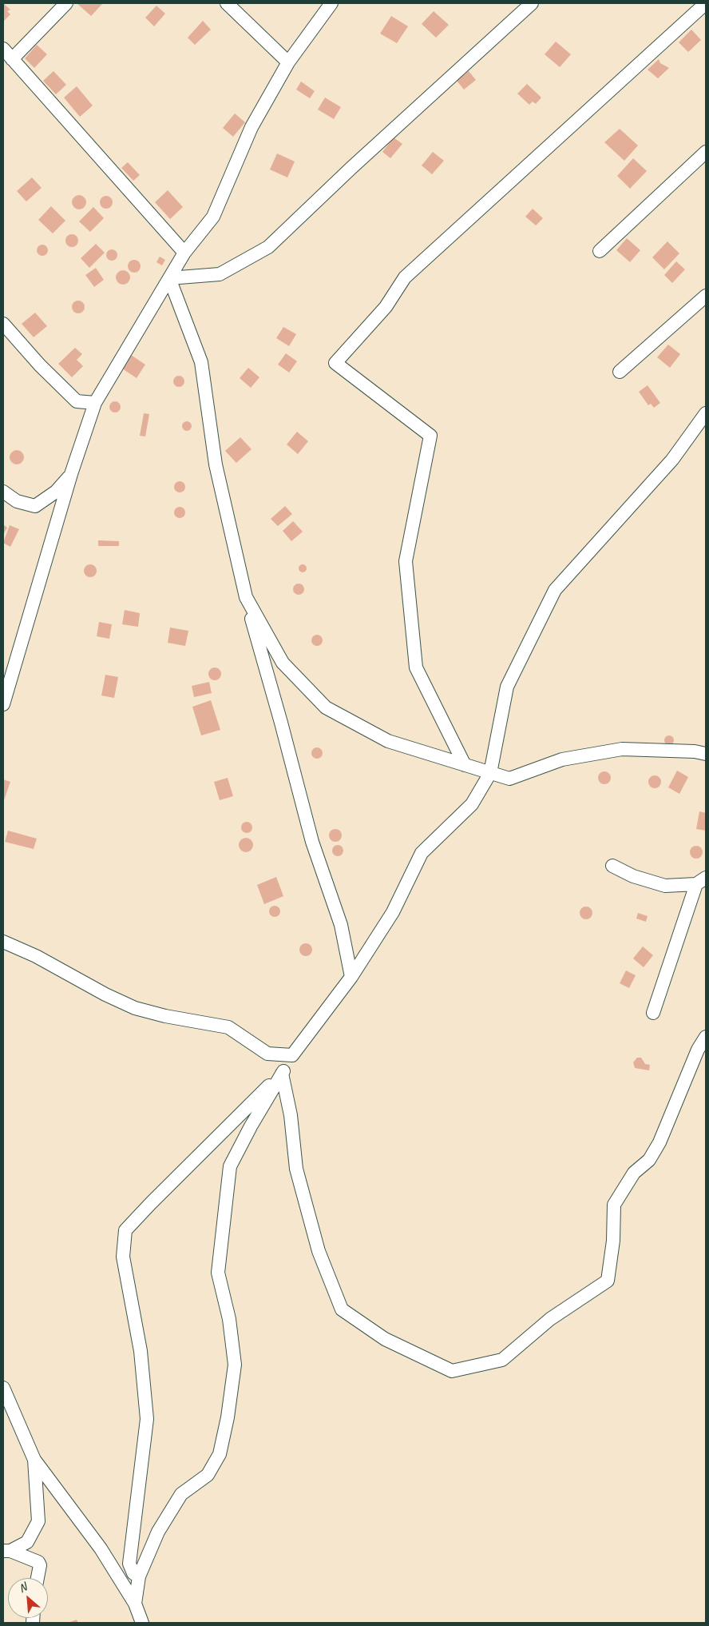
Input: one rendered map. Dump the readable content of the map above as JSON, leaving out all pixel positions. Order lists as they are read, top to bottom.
{
  "north": "top left"
}
